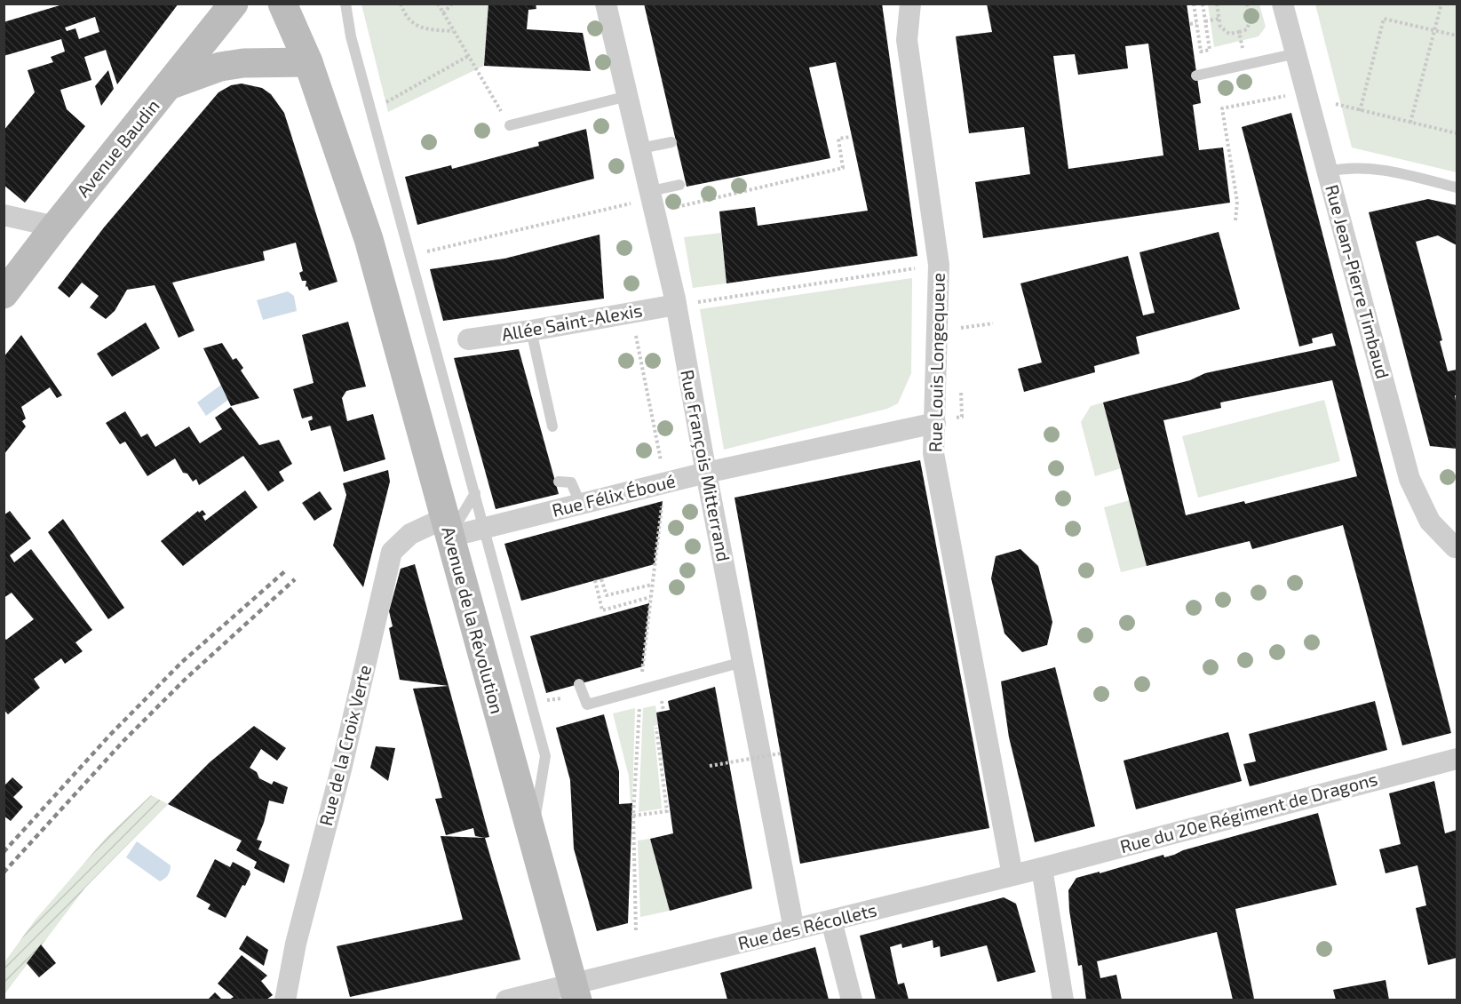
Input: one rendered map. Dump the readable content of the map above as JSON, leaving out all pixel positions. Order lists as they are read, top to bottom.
{
  "streets": {
    "main road": ["Avenue Baudin", "Avenue de la Révolution"],
    "street": [
      "Rue Jean-Pierre Timbaud",
      "Allée Saint-Alexis",
      "Rue Louis Longequeue",
      "Rue François Mitterrand",
      "Rue Félix Éboué",
      "Rue de la Croix Verte",
      "Rue du 20e Régiment de Dragons",
      "Rue des Récollets"
    ]
  },
  "crossings": [
    ["Allée Saint-Alexis", "Rue François Mitterrand"],
    ["Rue Louis Longequeue", "Rue Félix Éboué"],
    ["Rue Louis Longequeue", "Rue des Récollets"],
    ["Rue François Mitterrand", "Rue Félix Éboué"],
    ["Rue François Mitterrand", "Rue des Récollets"],
    ["Rue Félix Éboué", "Avenue de la Révolution"],
    ["Rue Félix Éboué", "Rue de la Croix Verte"],
    ["Avenue de la Révolution", "Rue de la Croix Verte"],
    ["Avenue de la Révolution", "Rue des Récollets"],
    ["Rue du 20e Régiment de Dragons", "Rue des Récollets"]
  ]
}
